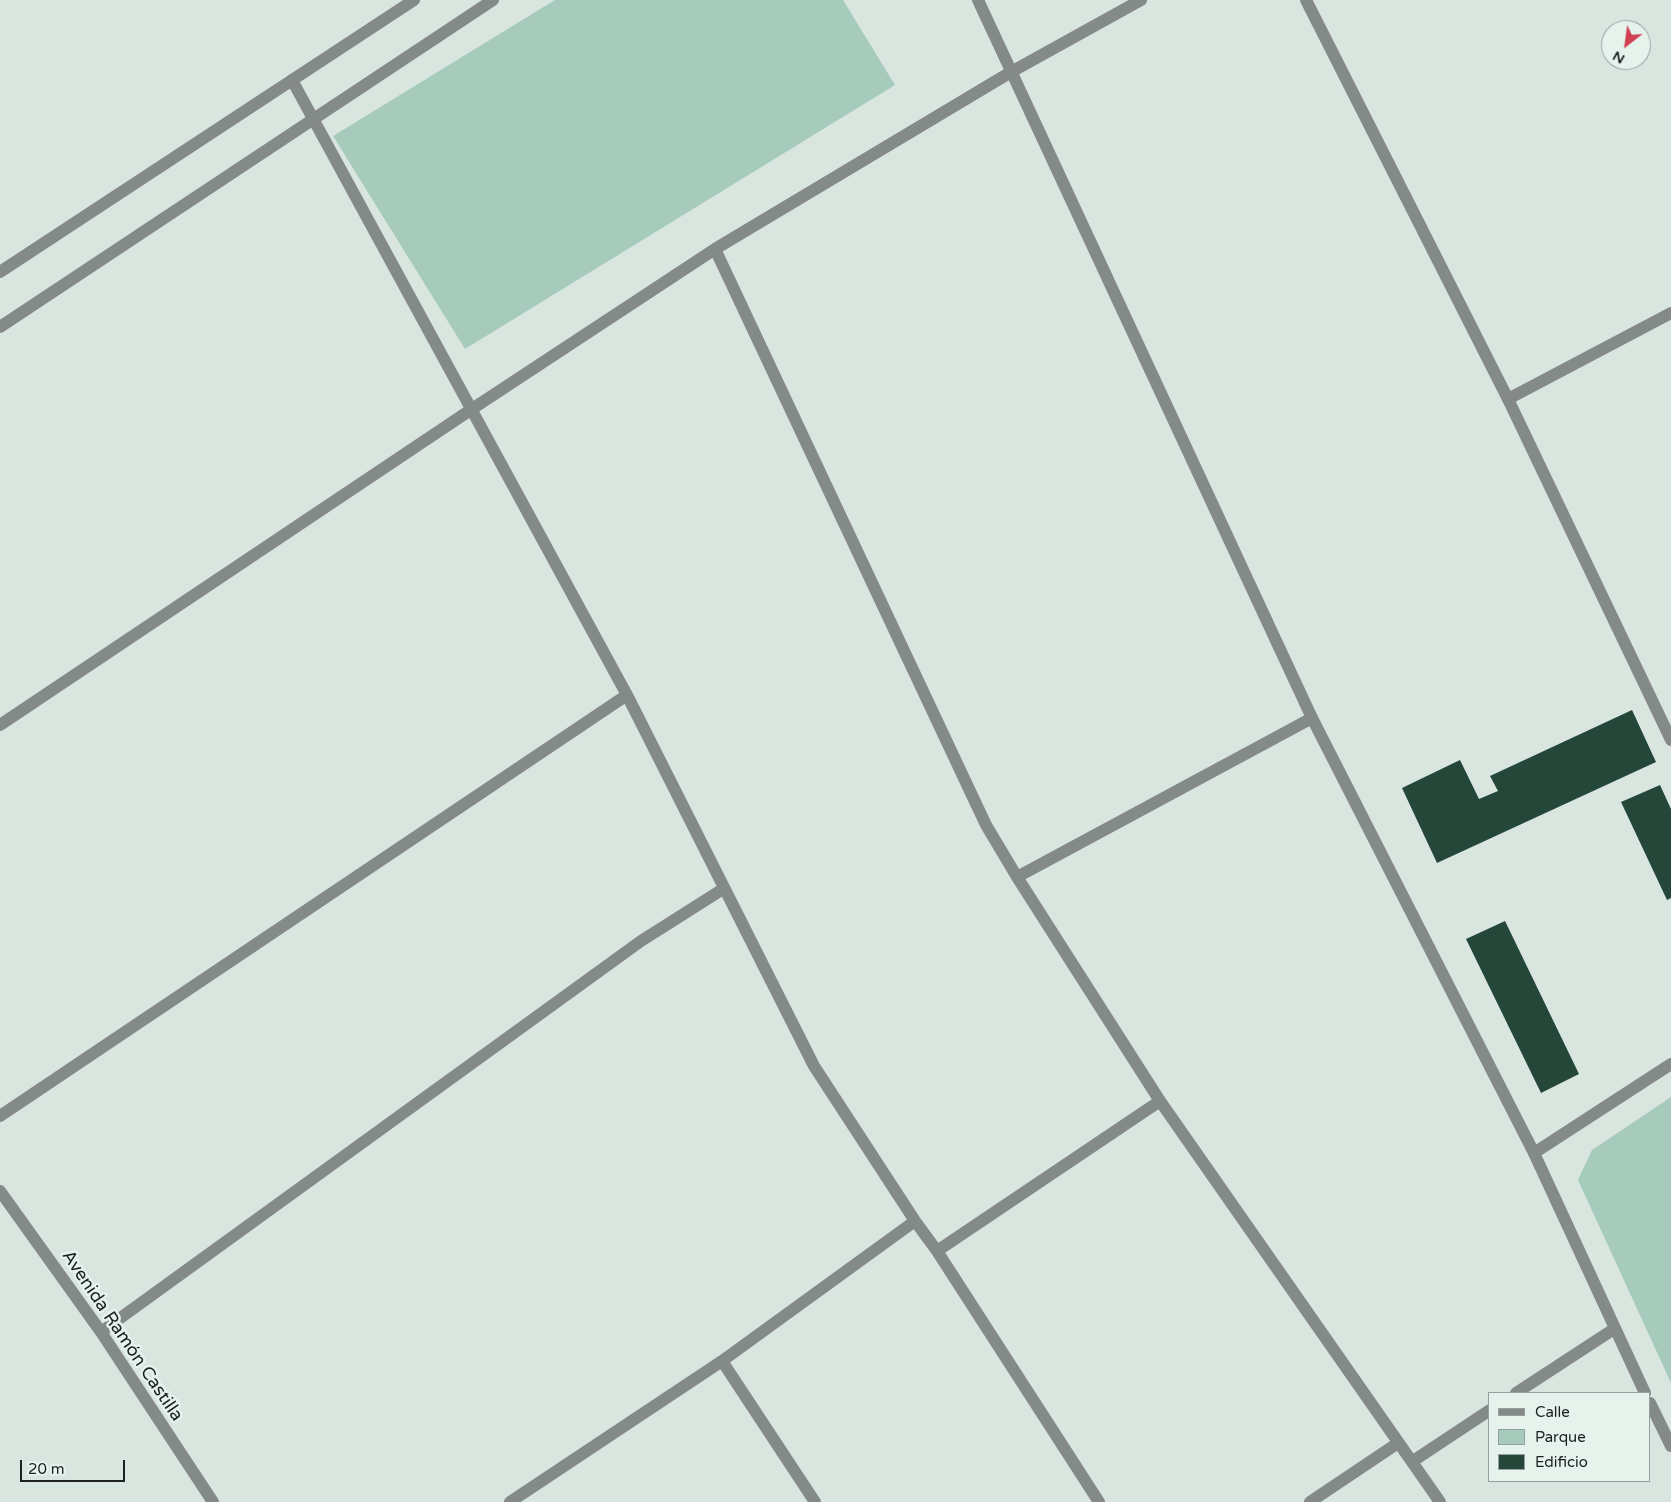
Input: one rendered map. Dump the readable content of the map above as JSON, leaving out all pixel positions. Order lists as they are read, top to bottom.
{
  "streets": {
    "street": ["Avenida Ramón Castilla"]
  },
  "legend": ["Calle", "Parque", "Edificio"],
  "scale_bar": "20 m",
  "north": "bottom left"
}
